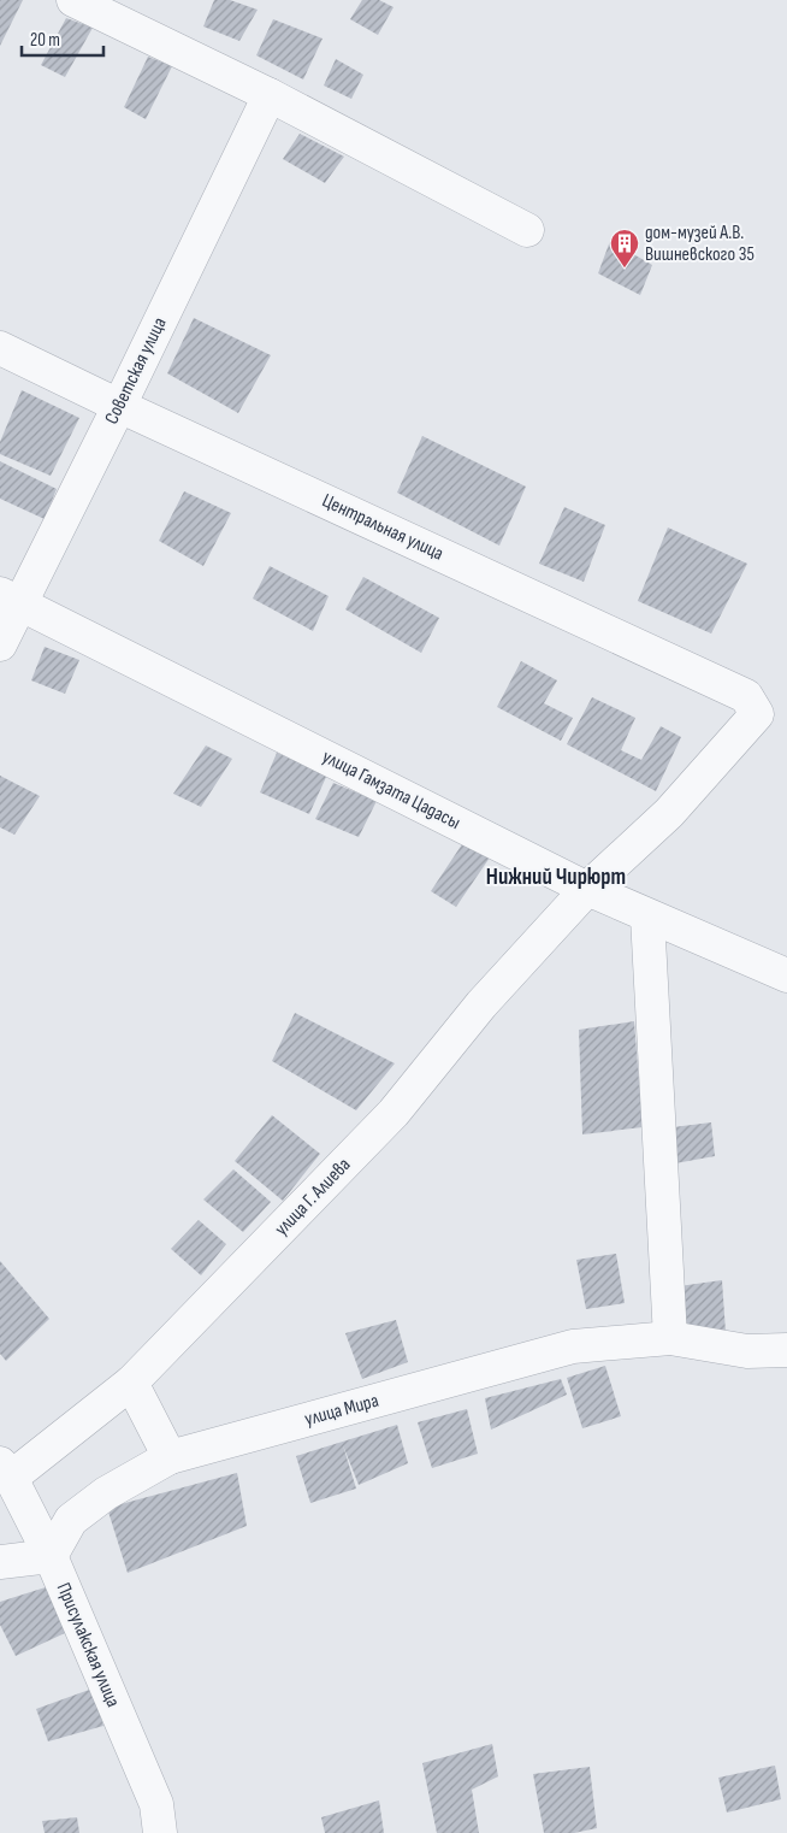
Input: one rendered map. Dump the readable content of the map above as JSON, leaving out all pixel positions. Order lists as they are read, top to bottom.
{
  "streets": {
    "street": [
      "Советская улица",
      "Центральная улица",
      "улица Гамзата Цадасы",
      "улица Г. Алиева",
      "улица Мира",
      "Присулакская улица"
    ]
  },
  "crossings": [
    ["Советская улица", "Центральная улица"],
    ["Советская улица", "улица Гамзата Цадасы"],
    ["Центральная улица", "улица Г. Алиева"],
    ["улица Гамзата Цадасы", "улица Г. Алиева"],
    ["улица Г. Алиева", "Присулакская улица"],
    ["улица Мира", "Присулакская улица"]
  ],
  "districts": ["Нижний Чирюрт"],
  "places": {
    "building": ["дом-музей А.В. Вишневского 35"]
  },
  "scale_bar": "20 m"
}
